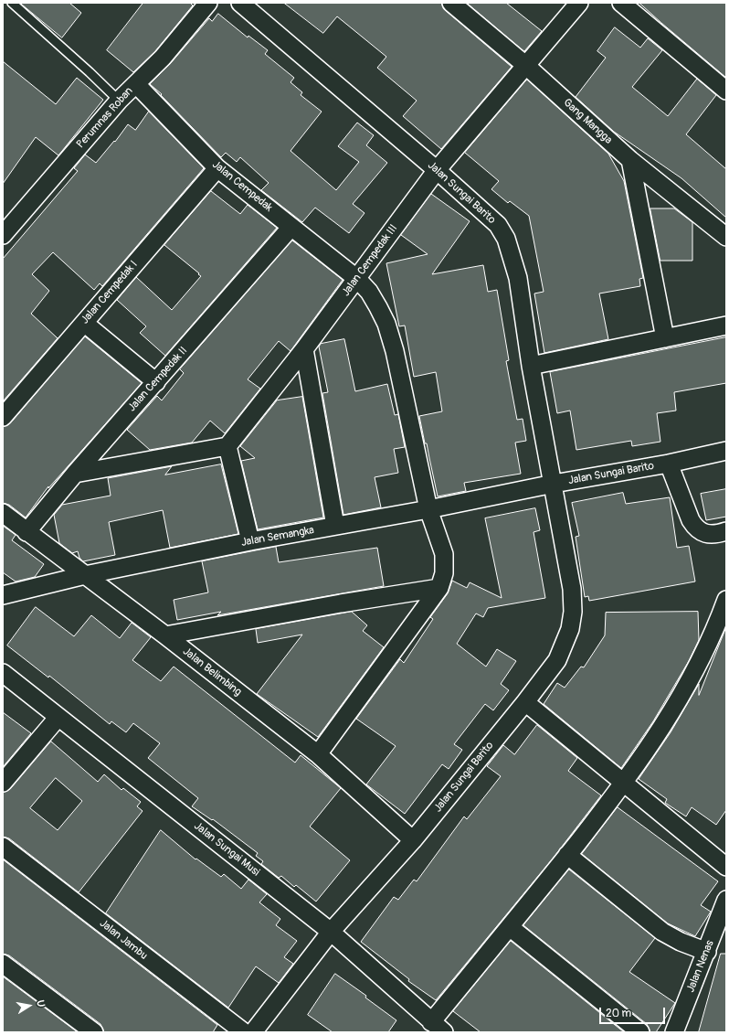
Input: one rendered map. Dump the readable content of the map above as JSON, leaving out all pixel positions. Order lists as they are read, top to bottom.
{
  "streets": {
    "street": [
      "Perumnas Roban",
      "Gang Mangga",
      "Jalan Cempedak",
      "Jalan Sungai Barito",
      "Jalan Cempedak III",
      "Jalan Cempedak I",
      "Jalan Cempedak II",
      "Jalan Semangka",
      "Jalan Belimbing",
      "Jalan Sungai Musi",
      "Jalan Jambu",
      "Jalan Nenas"
    ]
  },
  "crossings": [
    ["Perumnas Roban", "Jalan Cempedak"],
    ["Gang Mangga", "Jalan Cempedak III"],
    ["Jalan Cempedak", "Jalan Cempedak III"],
    ["Jalan Cempedak", "Jalan Cempedak I"],
    ["Jalan Cempedak", "Jalan Cempedak II"],
    ["Jalan Cempedak", "Jalan Semangka"],
    ["Jalan Sungai Barito", "Jalan Cempedak III"],
    ["Jalan Sungai Barito", "Jalan Semangka"],
    ["Jalan Sungai Barito", "Jalan Belimbing"],
    ["Jalan Sungai Barito", "Jalan Sungai Musi"],
    ["Jalan Cempedak II", "Jalan Belimbing"],
    ["Jalan Semangka", "Jalan Belimbing"]
  ],
  "scale_bar": "20 m",
  "north": "right"
}
